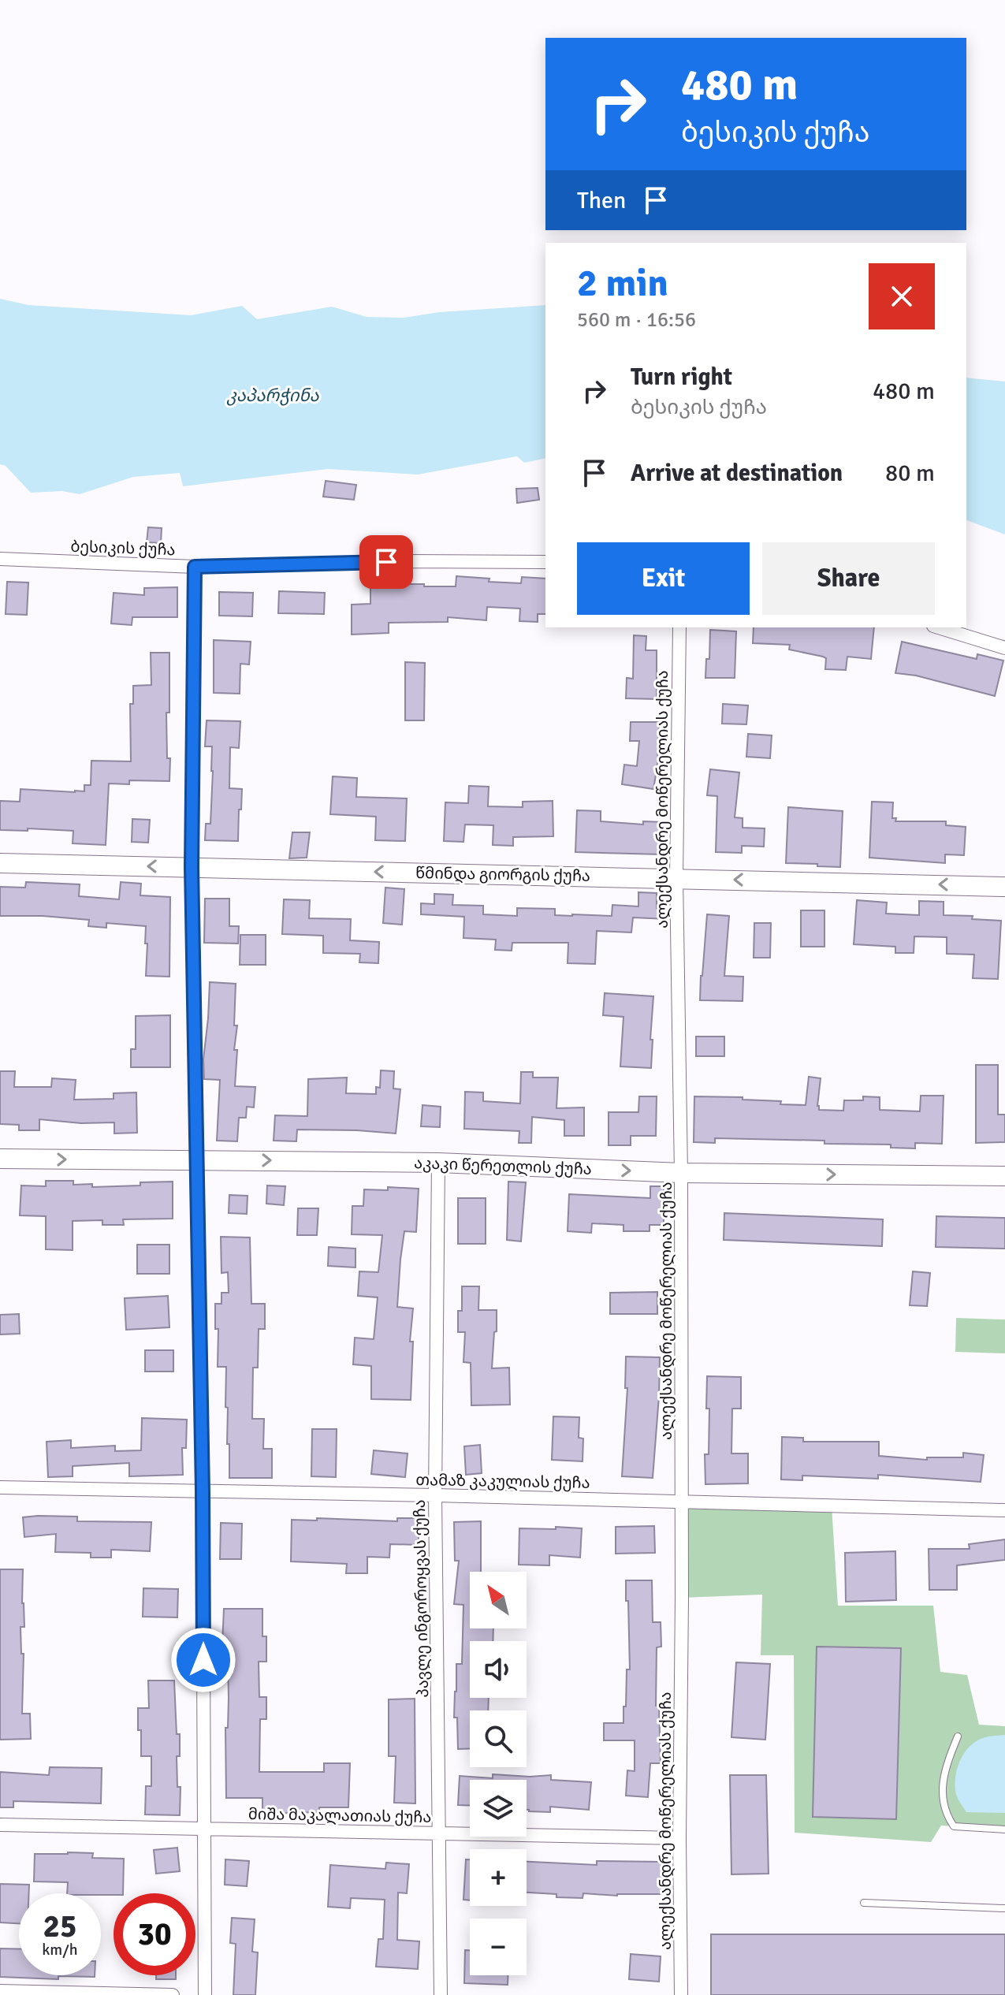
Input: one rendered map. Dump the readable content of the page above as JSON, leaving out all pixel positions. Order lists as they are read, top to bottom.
{
  "streets": {
    "main road": ["წმინდა გიორგის ქუჩა", "აკაკი წერეთლის ქუჩა"],
    "street": [
      "ბესიკის ქუჩა",
      "ალექსანდრე მოწერელიას ქუჩა",
      "თამაზ კაკულიას ქუჩა",
      "პავლე ინგოროყვას ქუჩა",
      "მიშა მაკალათიას ქუჩა"
    ]
  },
  "crossings": [
    ["ალექსანდრე მოწერელიას ქუჩა", "წმინდა გიორგის ქუჩა"],
    ["ალექსანდრე მოწერელიას ქუჩა", "აკაკი წერეთლის ქუჩა"],
    ["ალექსანდრე მოწერელიას ქუჩა", "თამაზ კაკულიას ქუჩა"],
    ["ალექსანდრე მოწერელიას ქუჩა", "მიშა მაკალათიას ქუჩა"],
    ["აკაკი წერეთლის ქუჩა", "პავლე ინგოროყვას ქუჩა"],
    ["თამაზ კაკულიას ქუჩა", "პავლე ინგოროყვას ქუჩა"],
    ["პავლე ინგოროყვას ქუჩა", "მიშა მაკალათიას ქუჩა"]
  ],
  "one_way": ["წმინდა გიორგის ქუჩა", "აკაკი წერეთლის ქუჩა"],
  "water": ["კაპარჭინა"],
  "north": "top left",
  "page": {
    "turn": ["480 m", "ბესიკის ქუჩა"],
    "then": "Then",
    "heading": ["2 min", "560 m · 16:56"],
    "list": [
      {
        "name": "Turn right",
        "note": "ბესიკის ქუჩა",
        "value": "480 m"
      },
      {
        "name": "Arrive at destination",
        "value": "80 m"
      }
    ],
    "buttons": ["Exit", "Share"],
    "map_buttons": ["+", "−"],
    "speed": "25 km/h",
    "limit": "30"
  }
}
